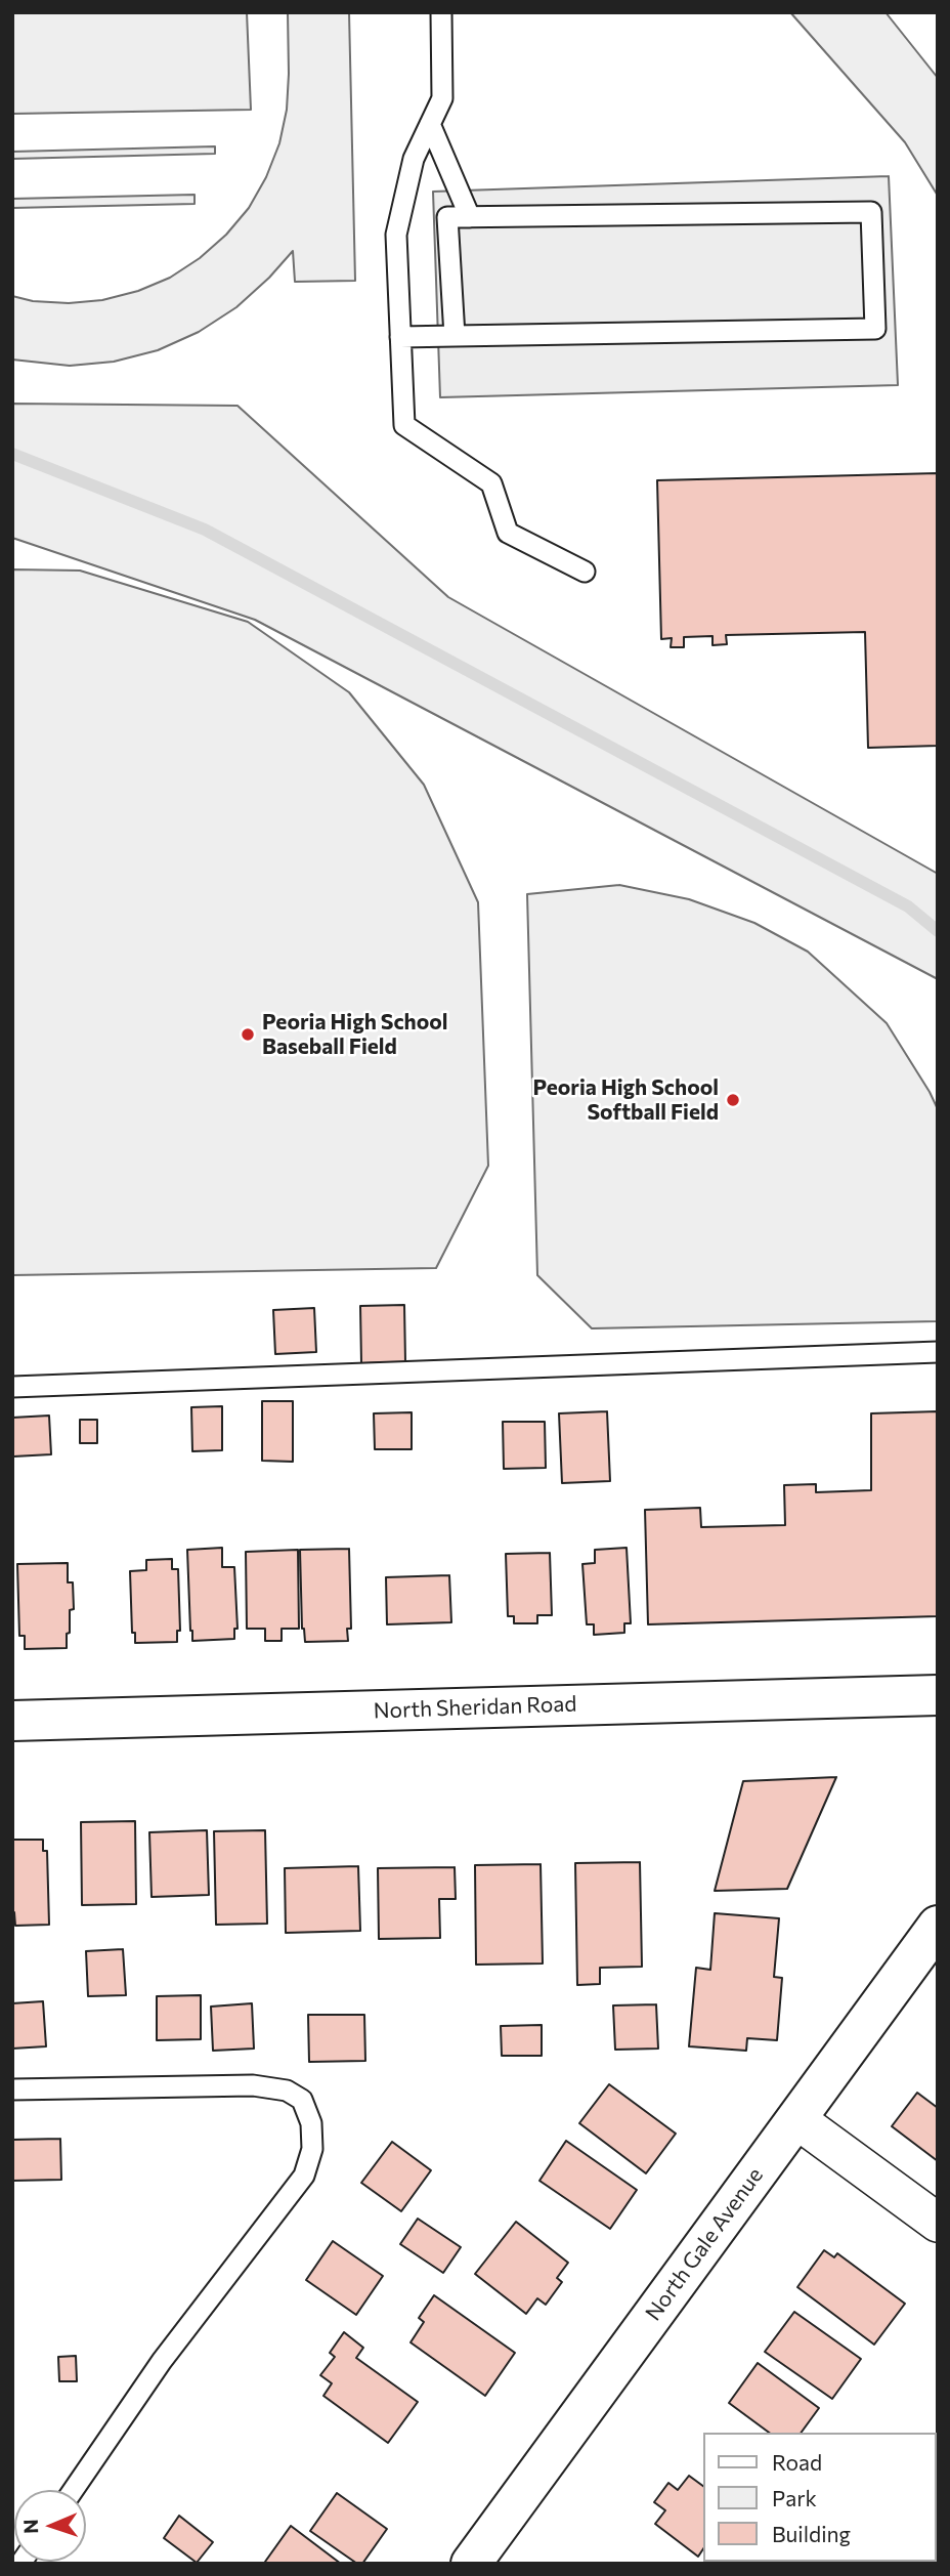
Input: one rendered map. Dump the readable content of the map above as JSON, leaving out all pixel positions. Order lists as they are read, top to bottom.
{
  "streets": {
    "main road": ["North Sheridan Road", "North Gale Avenue"]
  },
  "places": ["Peoria High School Baseball Field", "Peoria High School Softball Field"],
  "legend": ["Road", "Park", "Building"],
  "north": "left"
}
